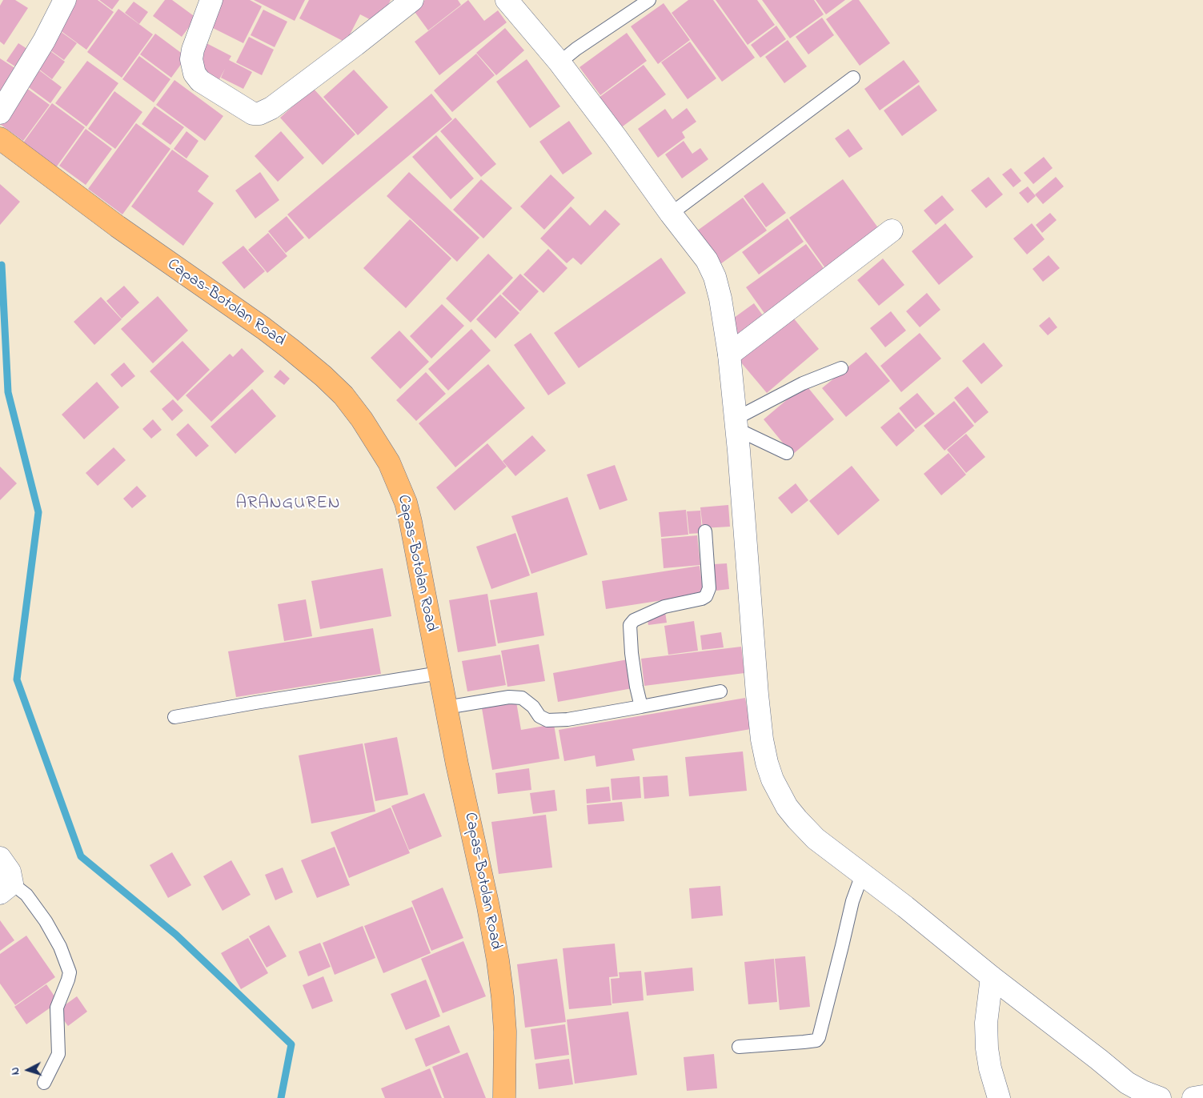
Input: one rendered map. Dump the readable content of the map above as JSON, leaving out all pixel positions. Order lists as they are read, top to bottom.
{
  "streets": {
    "main road": ["Capas-Botolan Road"]
  },
  "districts": ["ARANGUREN"],
  "north": "left"
}
